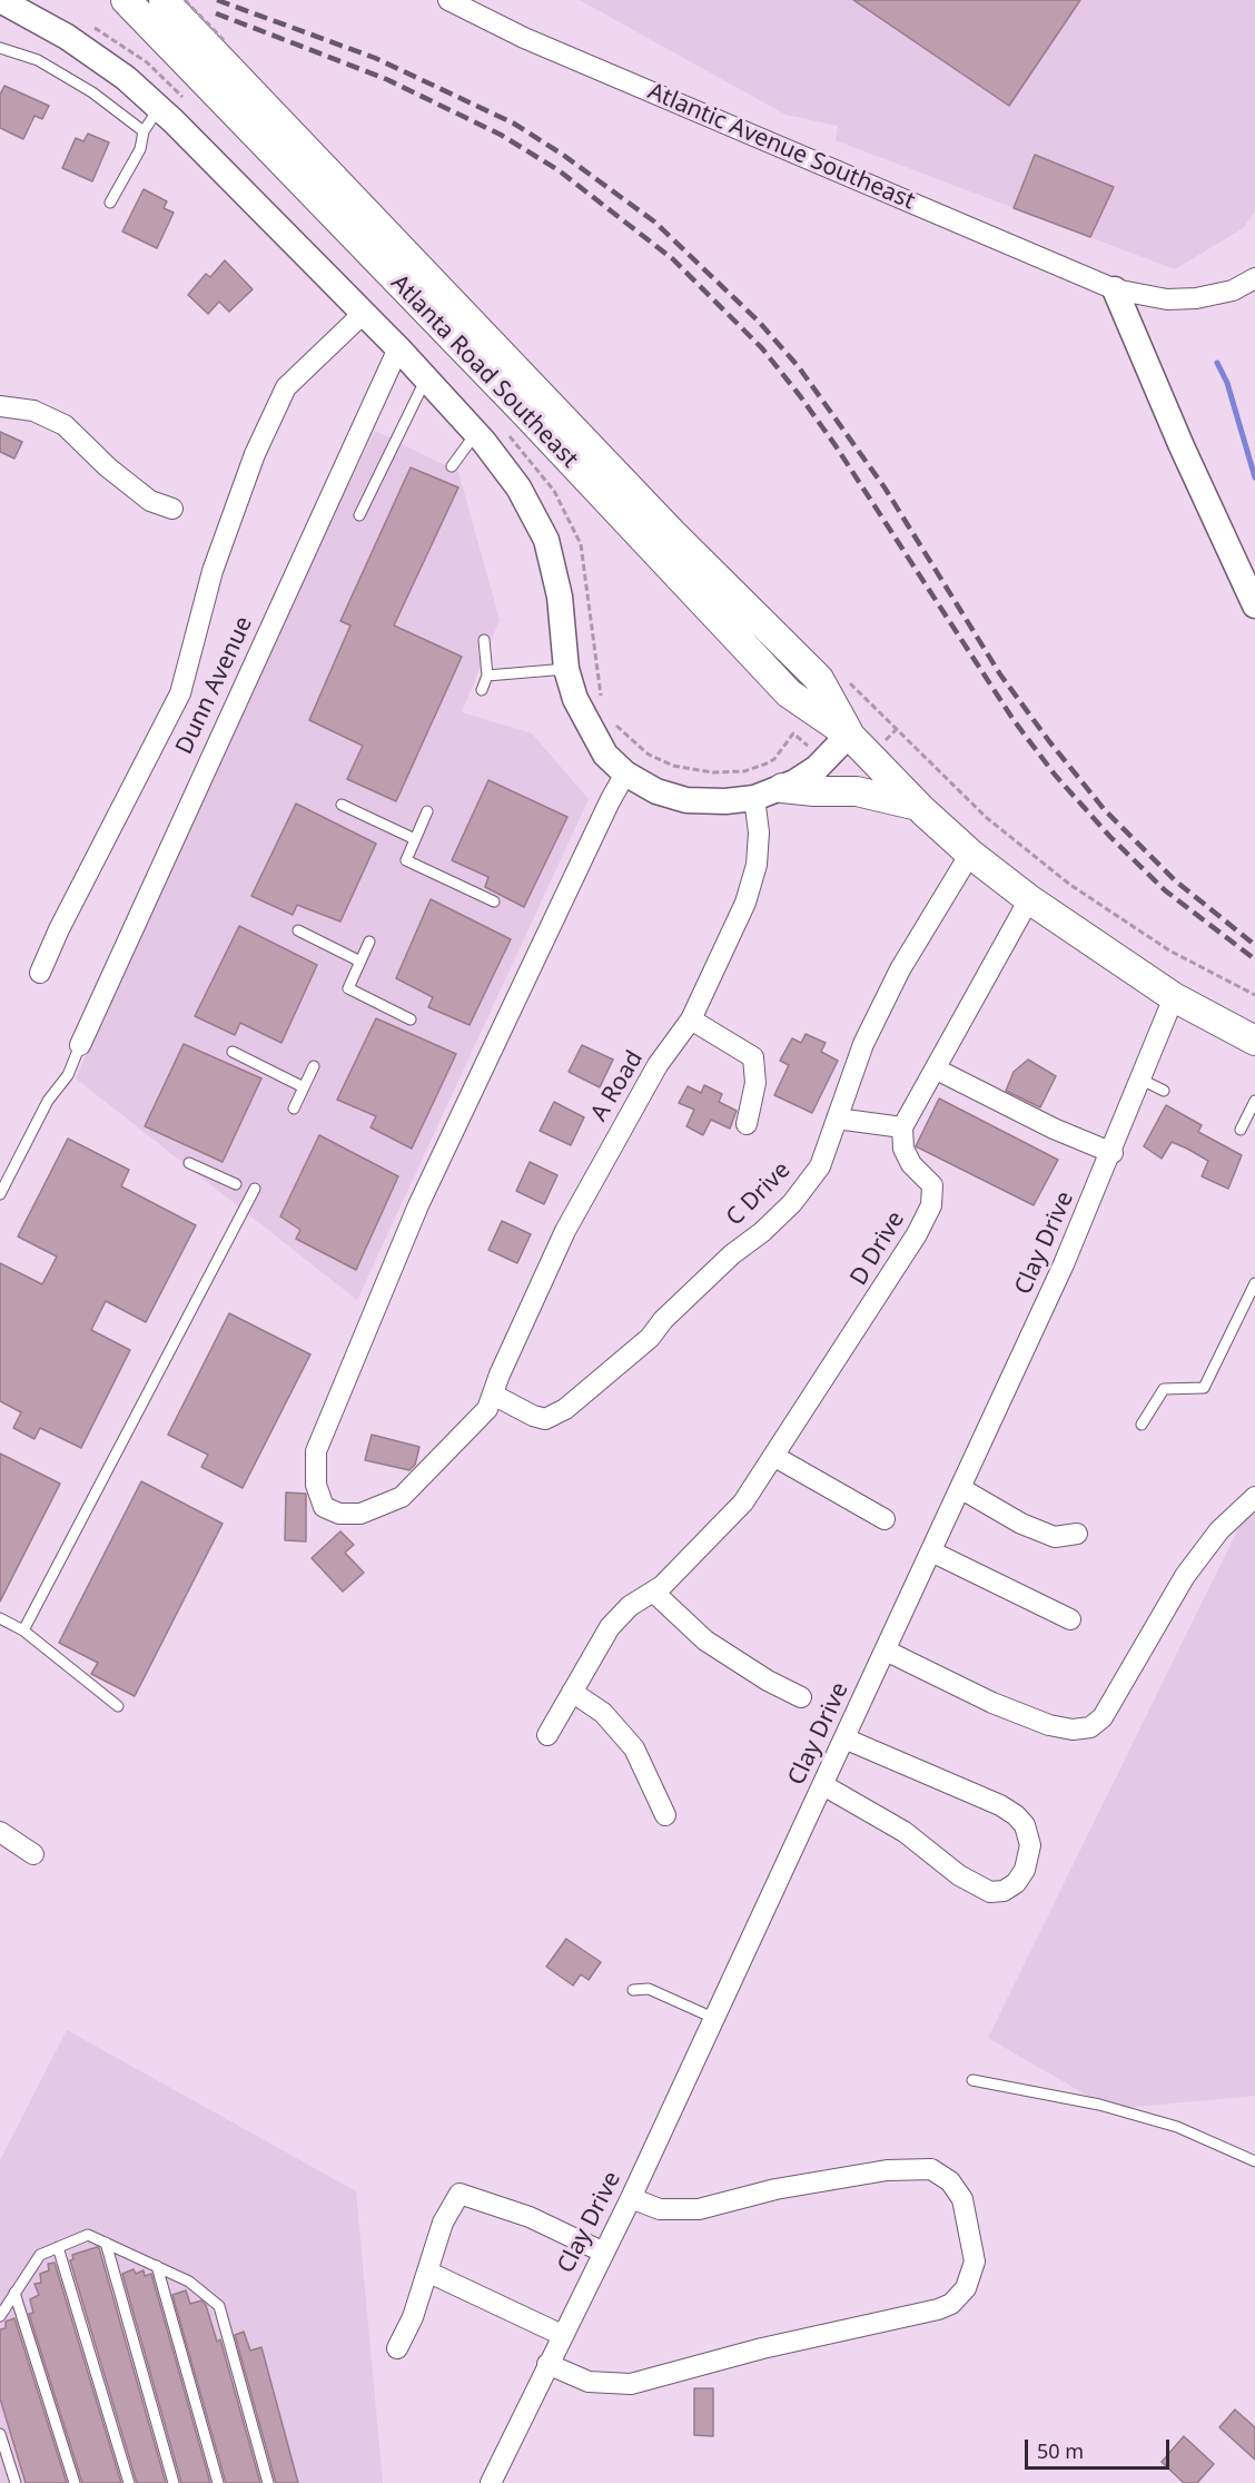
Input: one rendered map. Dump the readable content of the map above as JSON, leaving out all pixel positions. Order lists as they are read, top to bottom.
{
  "streets": {
    "main road": ["Atlanta Road Southeast"],
    "street": [
      "Atlantic Avenue Southeast",
      "Dunn Avenue",
      "A Road",
      "C Drive",
      "Clay Drive",
      "D Drive"
    ]
  },
  "crossings": [
    ["Atlanta Road Southeast", "C Drive"],
    ["Atlanta Road Southeast", "Clay Drive"],
    ["A Road", "C Drive"]
  ],
  "scale_bar": "50 m"
}
